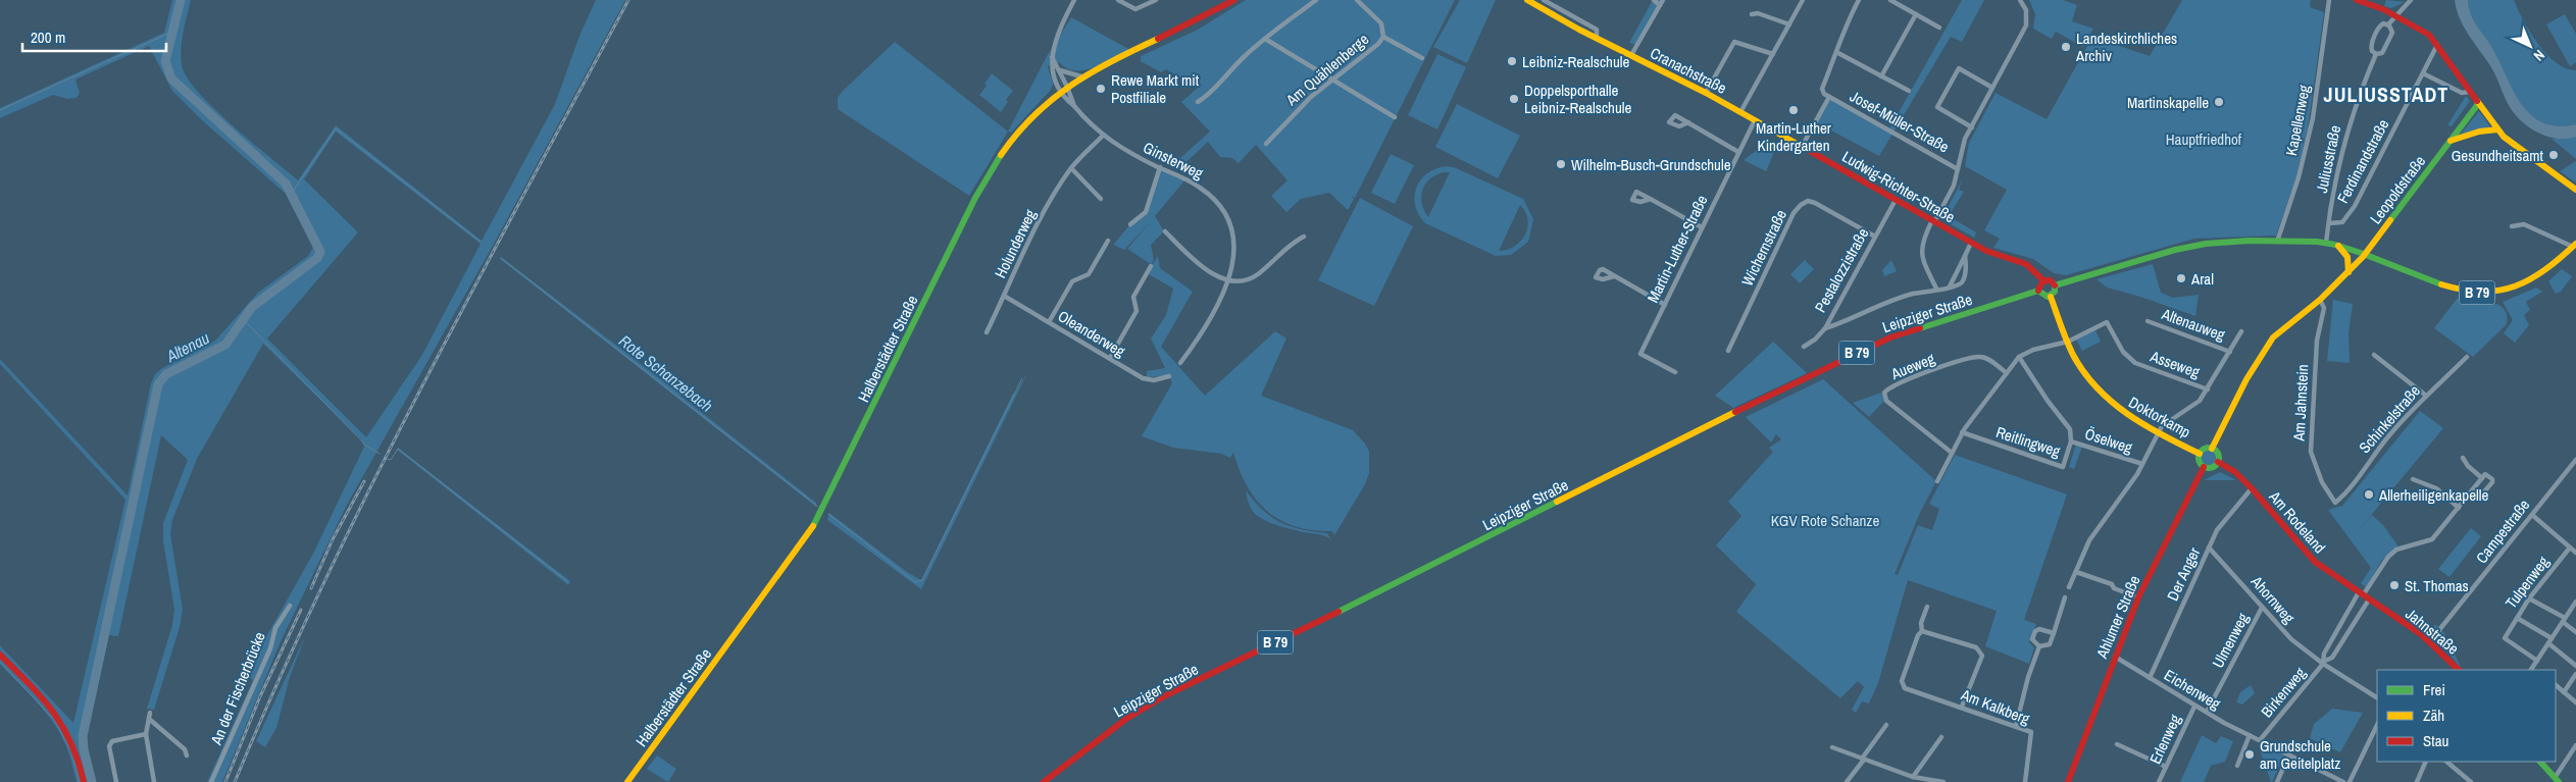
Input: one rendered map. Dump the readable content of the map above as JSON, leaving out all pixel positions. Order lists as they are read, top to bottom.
{
  "streets": {
    "main road": [
      "Cranachstraße",
      "Ludwig-Richter-Straße",
      "Leopoldstraße",
      "B 79",
      "Leipziger Straße",
      "Halberstädter Straße",
      "Doktorkamp",
      "Am Rodeland",
      "Ahlumer Straße",
      "Jahnstraße"
    ],
    "street": [
      "Am Quählenberge",
      "Kapellenweg",
      "Josef-Müller-Straße",
      "Juliusstraße",
      "Ginsterweg",
      "Ferdinandstraße",
      "Holunderweg",
      "Wichernstraße",
      "Martin-Luther-Straße",
      "Pestalozzistraße",
      "Altenauweg",
      "Oleanderweg",
      "Asseweg",
      "Aueweg",
      "Am Jahnstein",
      "Schinkelstraße",
      "Öselweg",
      "Reitlingweg",
      "Campestraße",
      "Der Anger",
      "Tulpenweg",
      "Ahornweg",
      "Ulmenweg",
      "An der Fischerbrücke",
      "Eichenweg",
      "Birkenweg",
      "Am Kalkberg",
      "Erlenweg"
    ]
  },
  "crossings": [
    ["Cranachstraße", "Ludwig-Richter-Straße"],
    ["Kapellenweg", "B 79"],
    ["Josef-Müller-Straße", "Ludwig-Richter-Straße"],
    ["Juliusstraße", "Ferdinandstraße"],
    ["Juliusstraße", "B 79"],
    ["Ginsterweg", "Holunderweg"],
    ["Ginsterweg", "Halberstädter Straße"],
    ["Ludwig-Richter-Straße", "Martin-Luther-Straße"],
    ["Ludwig-Richter-Straße", "Pestalozzistraße"],
    ["Ludwig-Richter-Straße", "B 79"],
    ["Ludwig-Richter-Straße", "Leipziger Straße"],
    ["Ludwig-Richter-Straße", "Doktorkamp"],
    ["Leopoldstraße", "B 79"],
    ["Holunderweg", "Oleanderweg"],
    ["Wichernstraße", "Pestalozzistraße"],
    ["B 79", "Leipziger Straße"],
    ["B 79", "Doktorkamp"],
    ["Leipziger Straße", "Doktorkamp"],
    ["Asseweg", "Doktorkamp"],
    ["Asseweg", "Öselweg"],
    ["Am Jahnstein", "Schinkelstraße"],
    ["Doktorkamp", "Öselweg"],
    ["Doktorkamp", "Am Rodeland"],
    ["Doktorkamp", "Ahlumer Straße"],
    ["Öselweg", "Reitlingweg"],
    ["Am Rodeland", "Der Anger"],
    ["Am Rodeland", "Ahlumer Straße"],
    ["Am Rodeland", "Jahnstraße"],
    ["Am Rodeland", "Birkenweg"],
    ["Campestraße", "Jahnstraße"],
    ["Der Anger", "Ahornweg"],
    ["Der Anger", "Eichenweg"],
    ["Ahornweg", "Ulmenweg"],
    ["Ahornweg", "Birkenweg"],
    ["Ahlumer Straße", "Eichenweg"],
    ["Jahnstraße", "Birkenweg"],
    ["Ulmenweg", "Eichenweg"],
    ["Eichenweg", "Birkenweg"],
    ["Eichenweg", "Erlenweg"]
  ],
  "districts": ["JULIUSSTADT"],
  "water": ["Altenau", "Rote Schanzebach"],
  "parks": ["Hauptfriedhof", "KGV Rote Schanze"],
  "places": [
    "Landeskirchliches Archiv",
    "Leibniz-Realschule",
    "Rewe Markt mit Postfiliale",
    "Doppelsporthalle Leibniz-Realschule",
    "Martinskapelle",
    "Martin-Luther Kindergarten",
    "Gesundheitsamt",
    "Wilhelm-Busch-Grundschule",
    "Aral",
    "Allerheiligenkapelle",
    "St. Thomas",
    "Grundschule am Geitelplatz"
  ],
  "legend": ["Frei", "Zäh", "Stau"],
  "scale_bar": "200 m",
  "north": "bottom right"
}
